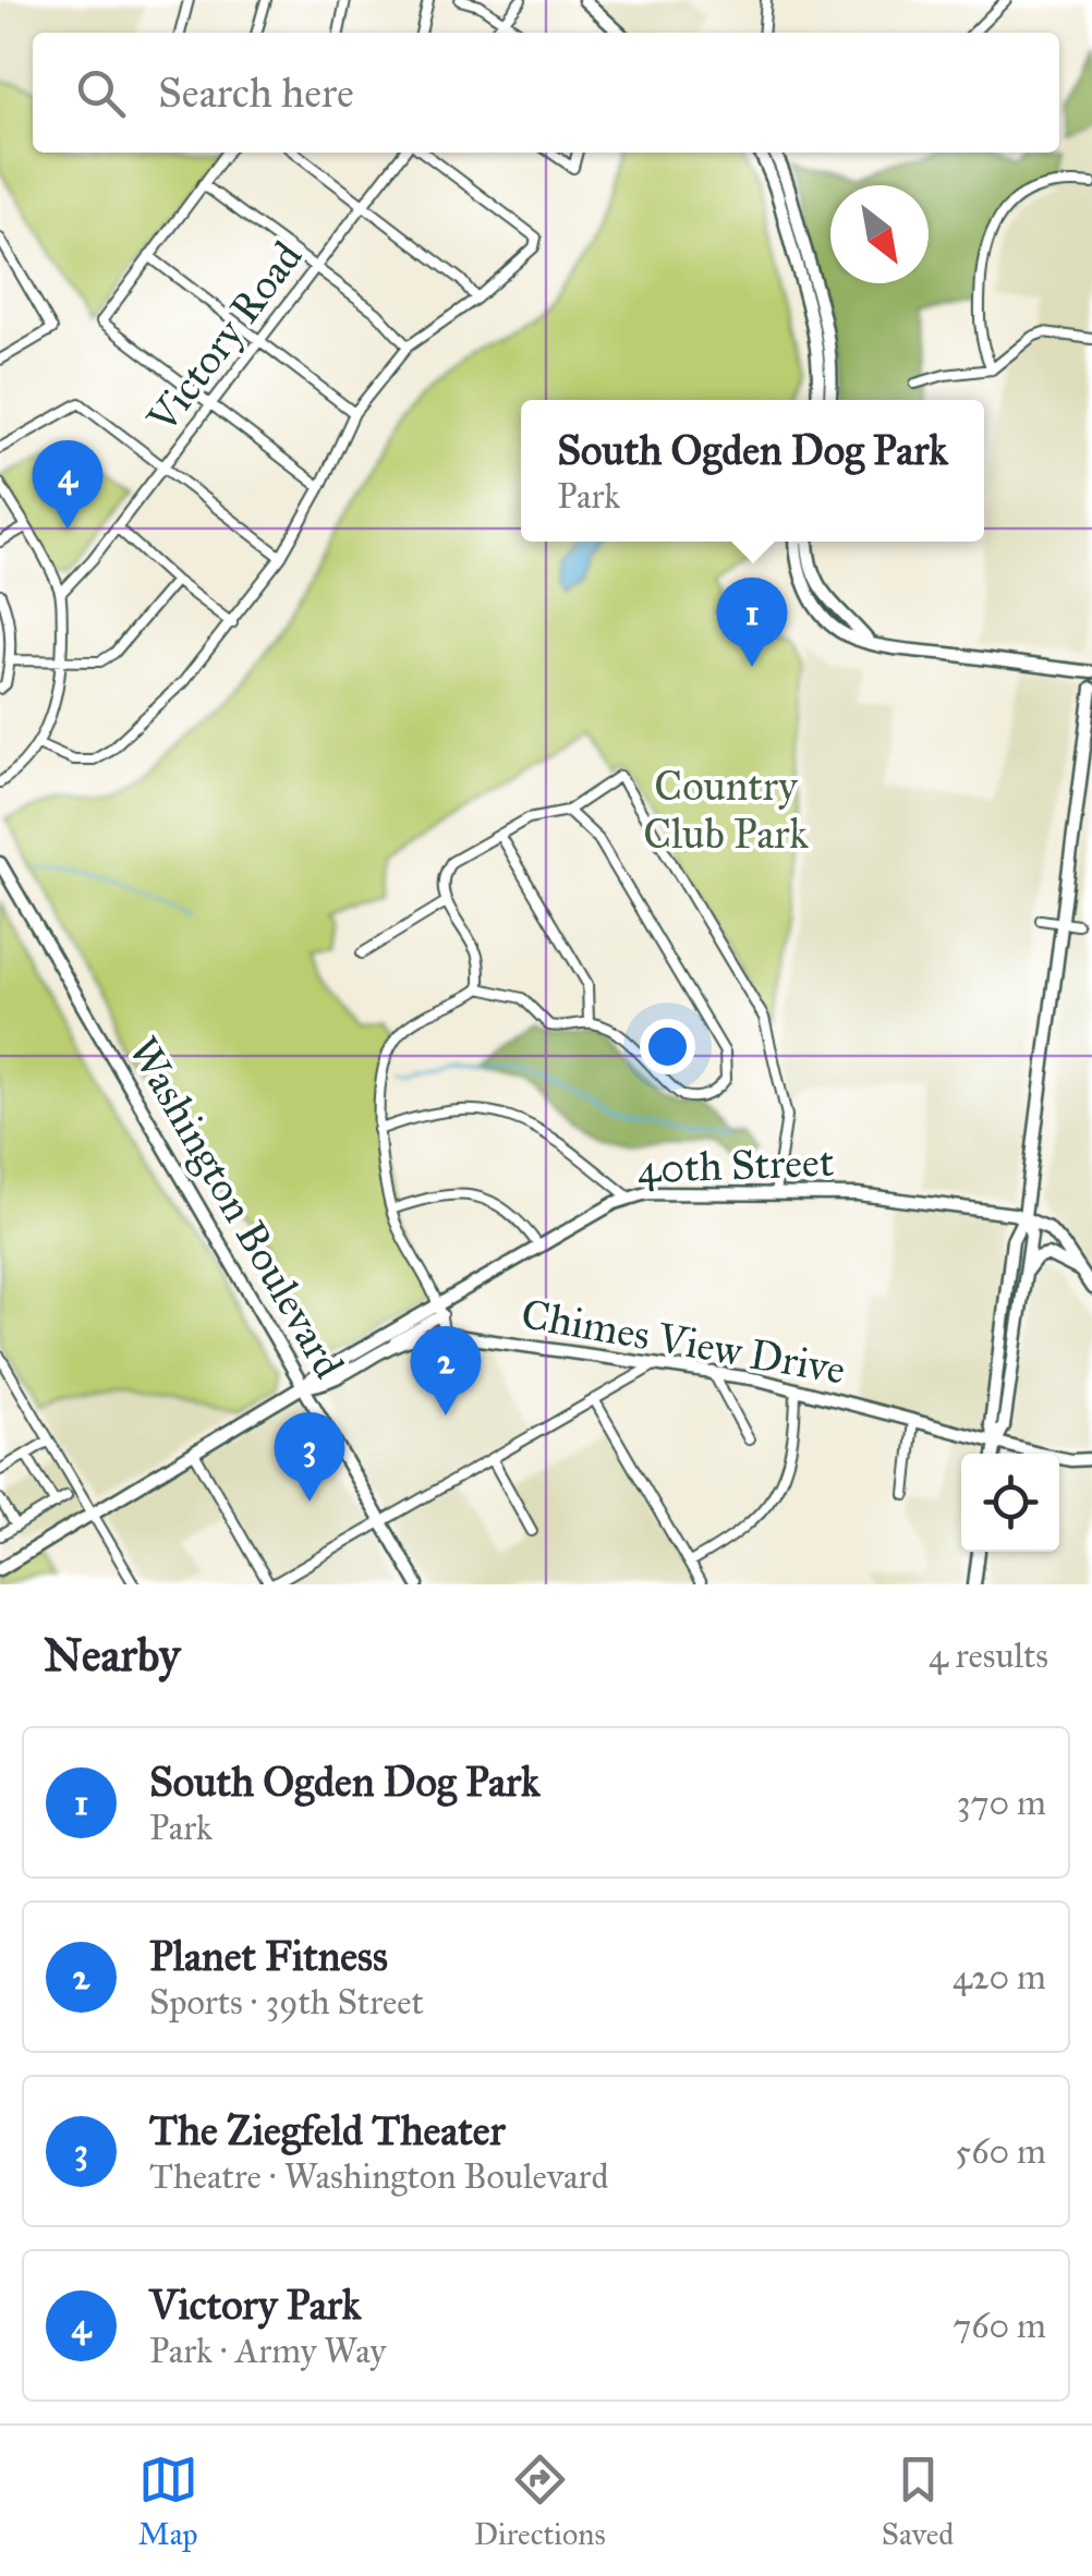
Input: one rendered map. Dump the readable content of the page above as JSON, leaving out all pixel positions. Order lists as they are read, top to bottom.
{
  "streets": {
    "main road": ["40th Street", "Washington Boulevard", "Chimes View Drive"],
    "street": ["Victory Road"]
  },
  "crossings": [
    ["40th Street", "Washington Boulevard"],
    ["40th Street", "Chimes View Drive"]
  ],
  "parks": ["Country Club Park"],
  "north": "bottom right",
  "page": {
    "search": "Search here",
    "popup": ["South Ogden Dog Park", "Park"],
    "pins": [
      "4",
      "1",
      "2",
      "3"
    ],
    "heading": ["Nearby", "4 results"],
    "list": [
      {
        "mark": "1",
        "name": "South Ogden Dog Park",
        "note": "Park",
        "value": "370 m"
      },
      {
        "mark": "2",
        "name": "Planet Fitness",
        "note": "Sports · 39th Street",
        "value": "420 m"
      },
      {
        "mark": "3",
        "name": "The Ziegfeld Theater",
        "note": "Theatre · Washington Boulevard",
        "value": "560 m"
      },
      {
        "mark": "4",
        "name": "Victory Park",
        "note": "Park · Army Way",
        "value": "760 m"
      }
    ],
    "nav": ["Map", "Directions", "Saved"]
  }
}
